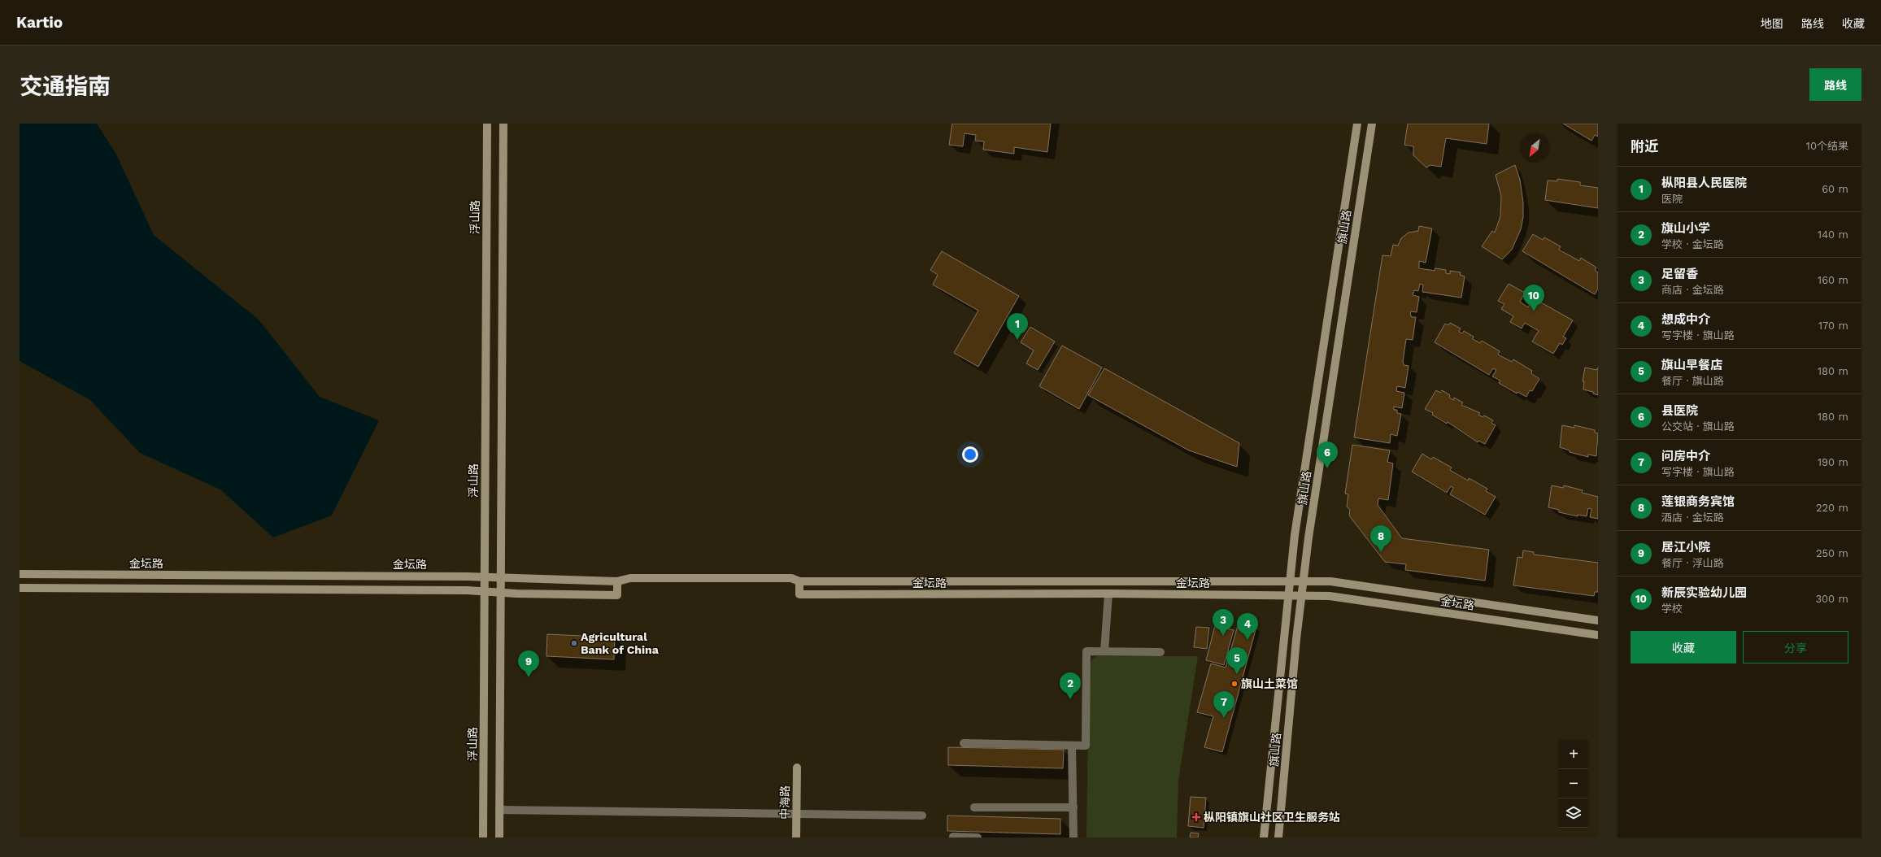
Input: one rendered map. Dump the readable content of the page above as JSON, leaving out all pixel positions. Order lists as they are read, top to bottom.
{
  "streets": {
    "main road": [
      "浮山路",
      "旗山路",
      "金坛路",
      "中海路"
    ]
  },
  "crossings": [
    ["浮山路", "金坛路"],
    ["旗山路", "金坛路"]
  ],
  "places": {
    "other": ["Agricultural Bank of China", "旗山土菜馆"],
    "health": ["枞阳镇旗山社区卫生服务站"]
  },
  "north": "bottom left",
  "page": {
    "header": "Kartio",
    "nav": ["地图", "路线", "收藏"],
    "title": "交通指南",
    "buttons": [
      "路线",
      ["收藏", "分享"]
    ],
    "heading": ["附近", "10个结果"],
    "list": [
      {
        "mark": "1",
        "name": "枞阳县人民医院",
        "note": "医院",
        "value": "60 m"
      },
      {
        "mark": "2",
        "name": "旗山小学",
        "note": "学校 · 金坛路",
        "value": "140 m"
      },
      {
        "mark": "3",
        "name": "足留香",
        "note": "商店 · 金坛路",
        "value": "160 m"
      },
      {
        "mark": "4",
        "name": "想成中介",
        "note": "写字楼 · 旗山路",
        "value": "170 m"
      },
      {
        "mark": "5",
        "name": "旗山早餐店",
        "note": "餐厅 · 旗山路",
        "value": "180 m"
      },
      {
        "mark": "6",
        "name": "县医院",
        "note": "公交站 · 旗山路",
        "value": "180 m"
      },
      {
        "mark": "7",
        "name": "问房中介",
        "note": "写字楼 · 旗山路",
        "value": "190 m"
      },
      {
        "mark": "8",
        "name": "莲银商务宾馆",
        "note": "酒店 · 金坛路",
        "value": "220 m"
      },
      {
        "mark": "9",
        "name": "居江小院",
        "note": "餐厅 · 浮山路",
        "value": "250 m"
      },
      {
        "mark": "10",
        "name": "新辰实验幼儿园",
        "note": "学校",
        "value": "300 m"
      }
    ],
    "pins": [
      "10",
      "1",
      "6",
      "8",
      "3",
      "4",
      "5",
      "9",
      "2",
      "7"
    ],
    "map_buttons": ["+", "−"]
  }
}
